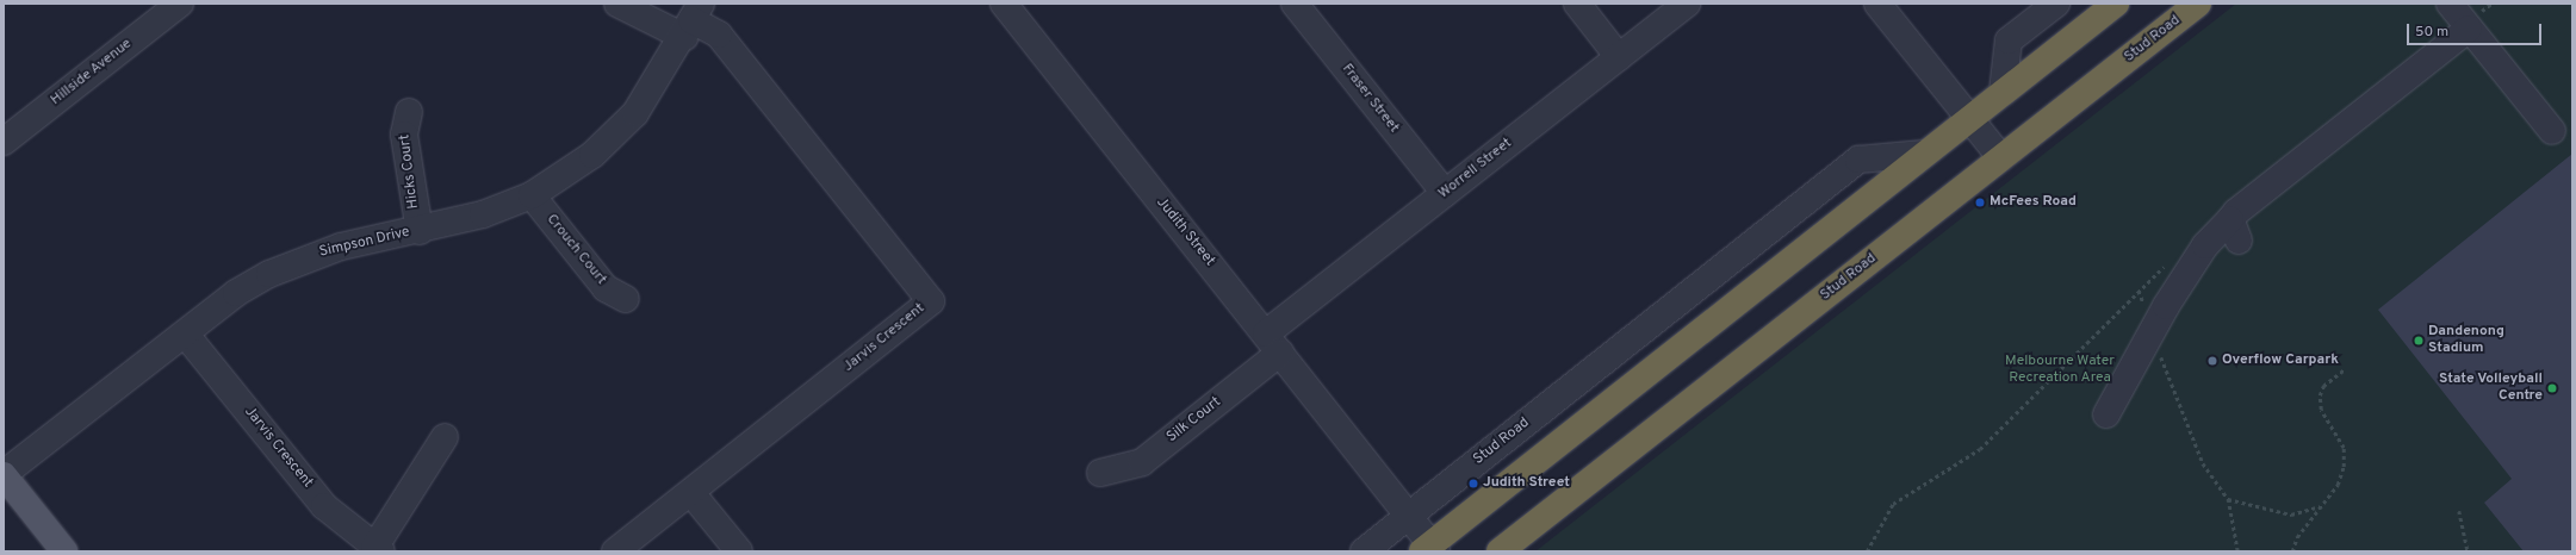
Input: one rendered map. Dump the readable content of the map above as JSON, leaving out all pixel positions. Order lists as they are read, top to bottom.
{
  "streets": {
    "highway": ["Stud Road"],
    "street": [
      "Hillside Avenue",
      "Fraser Street",
      "Worrell Street",
      "Hicks Court",
      "Judith Street",
      "Simpson Drive",
      "Crouch Court",
      "Jarvis Crescent",
      "Silk Court"
    ]
  },
  "crossings": [
    ["Stud Road", "Judith Street"],
    ["Fraser Street", "Worrell Street"],
    ["Worrell Street", "Judith Street"],
    ["Worrell Street", "Silk Court"],
    ["Hicks Court", "Simpson Drive"],
    ["Judith Street", "Silk Court"],
    ["Simpson Drive", "Crouch Court"],
    ["Simpson Drive", "Jarvis Crescent"]
  ],
  "parks": ["Melbourne Water Recreation Area"],
  "places": [
    "McFees Road",
    "Dandenong Stadium",
    "Overflow Carpark",
    "State Volleyball Centre",
    "Judith Street"
  ],
  "scale_bar": "50 m"
}
